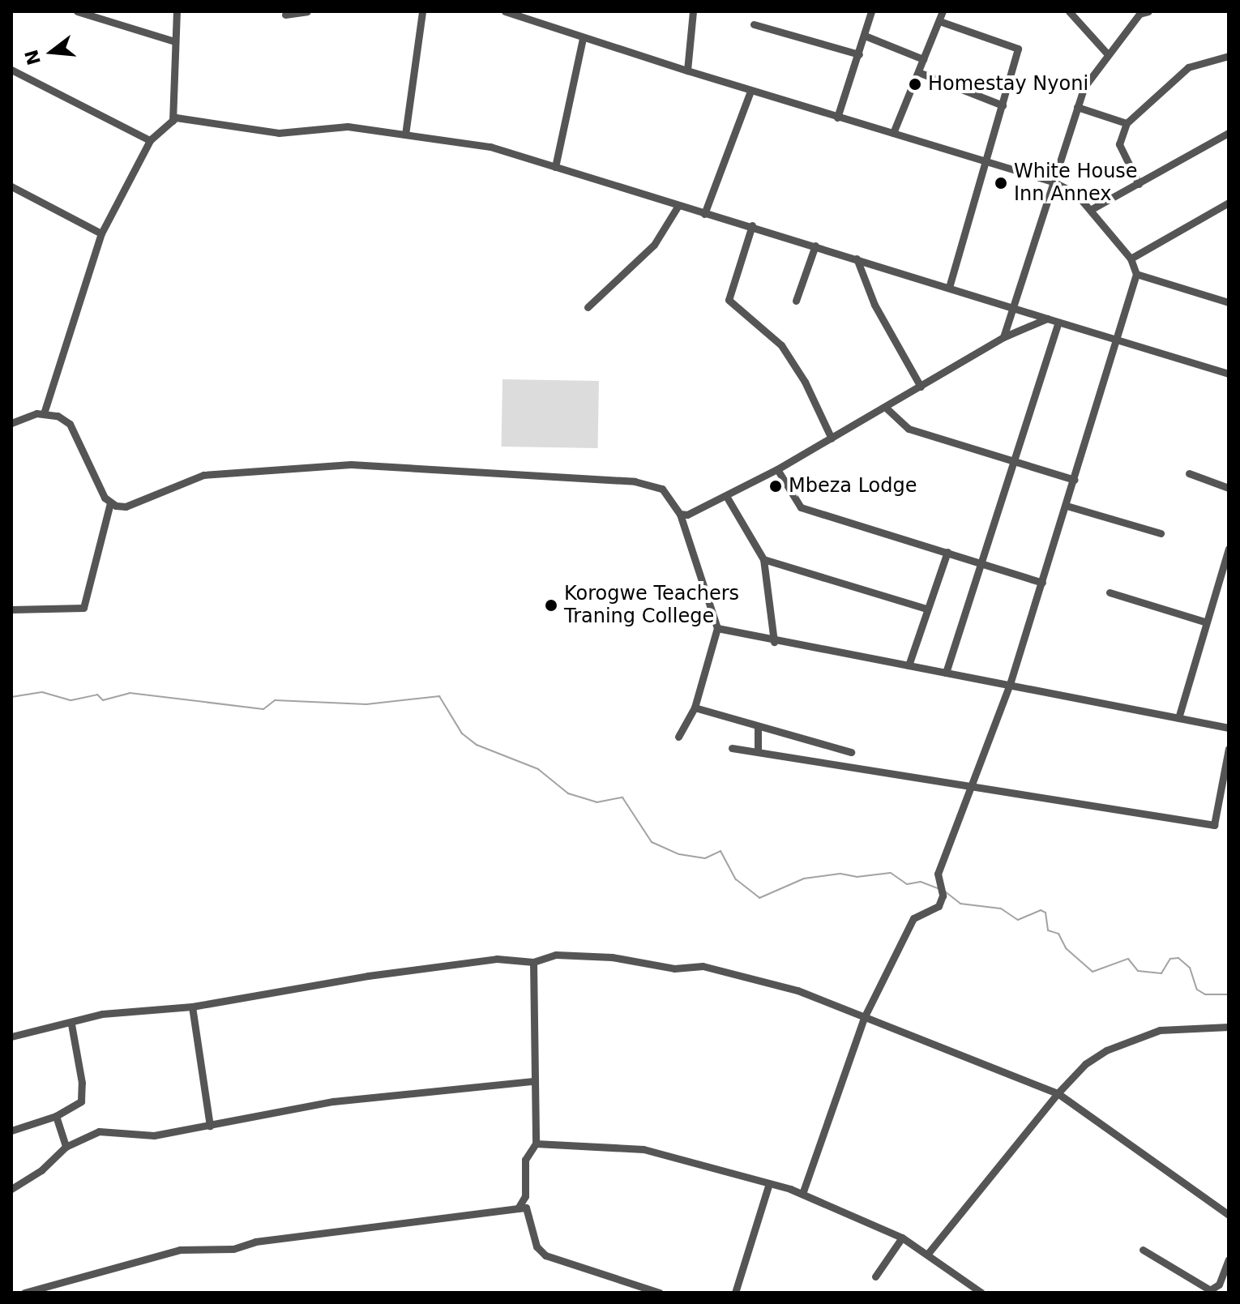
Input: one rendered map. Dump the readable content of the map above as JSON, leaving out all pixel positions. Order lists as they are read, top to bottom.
{
  "places": [
    "Homestay Nyoni",
    "White House Inn Annex",
    "Mbeza Lodge",
    "Korogwe Teachers Traning College"
  ],
  "north": "left"
}
